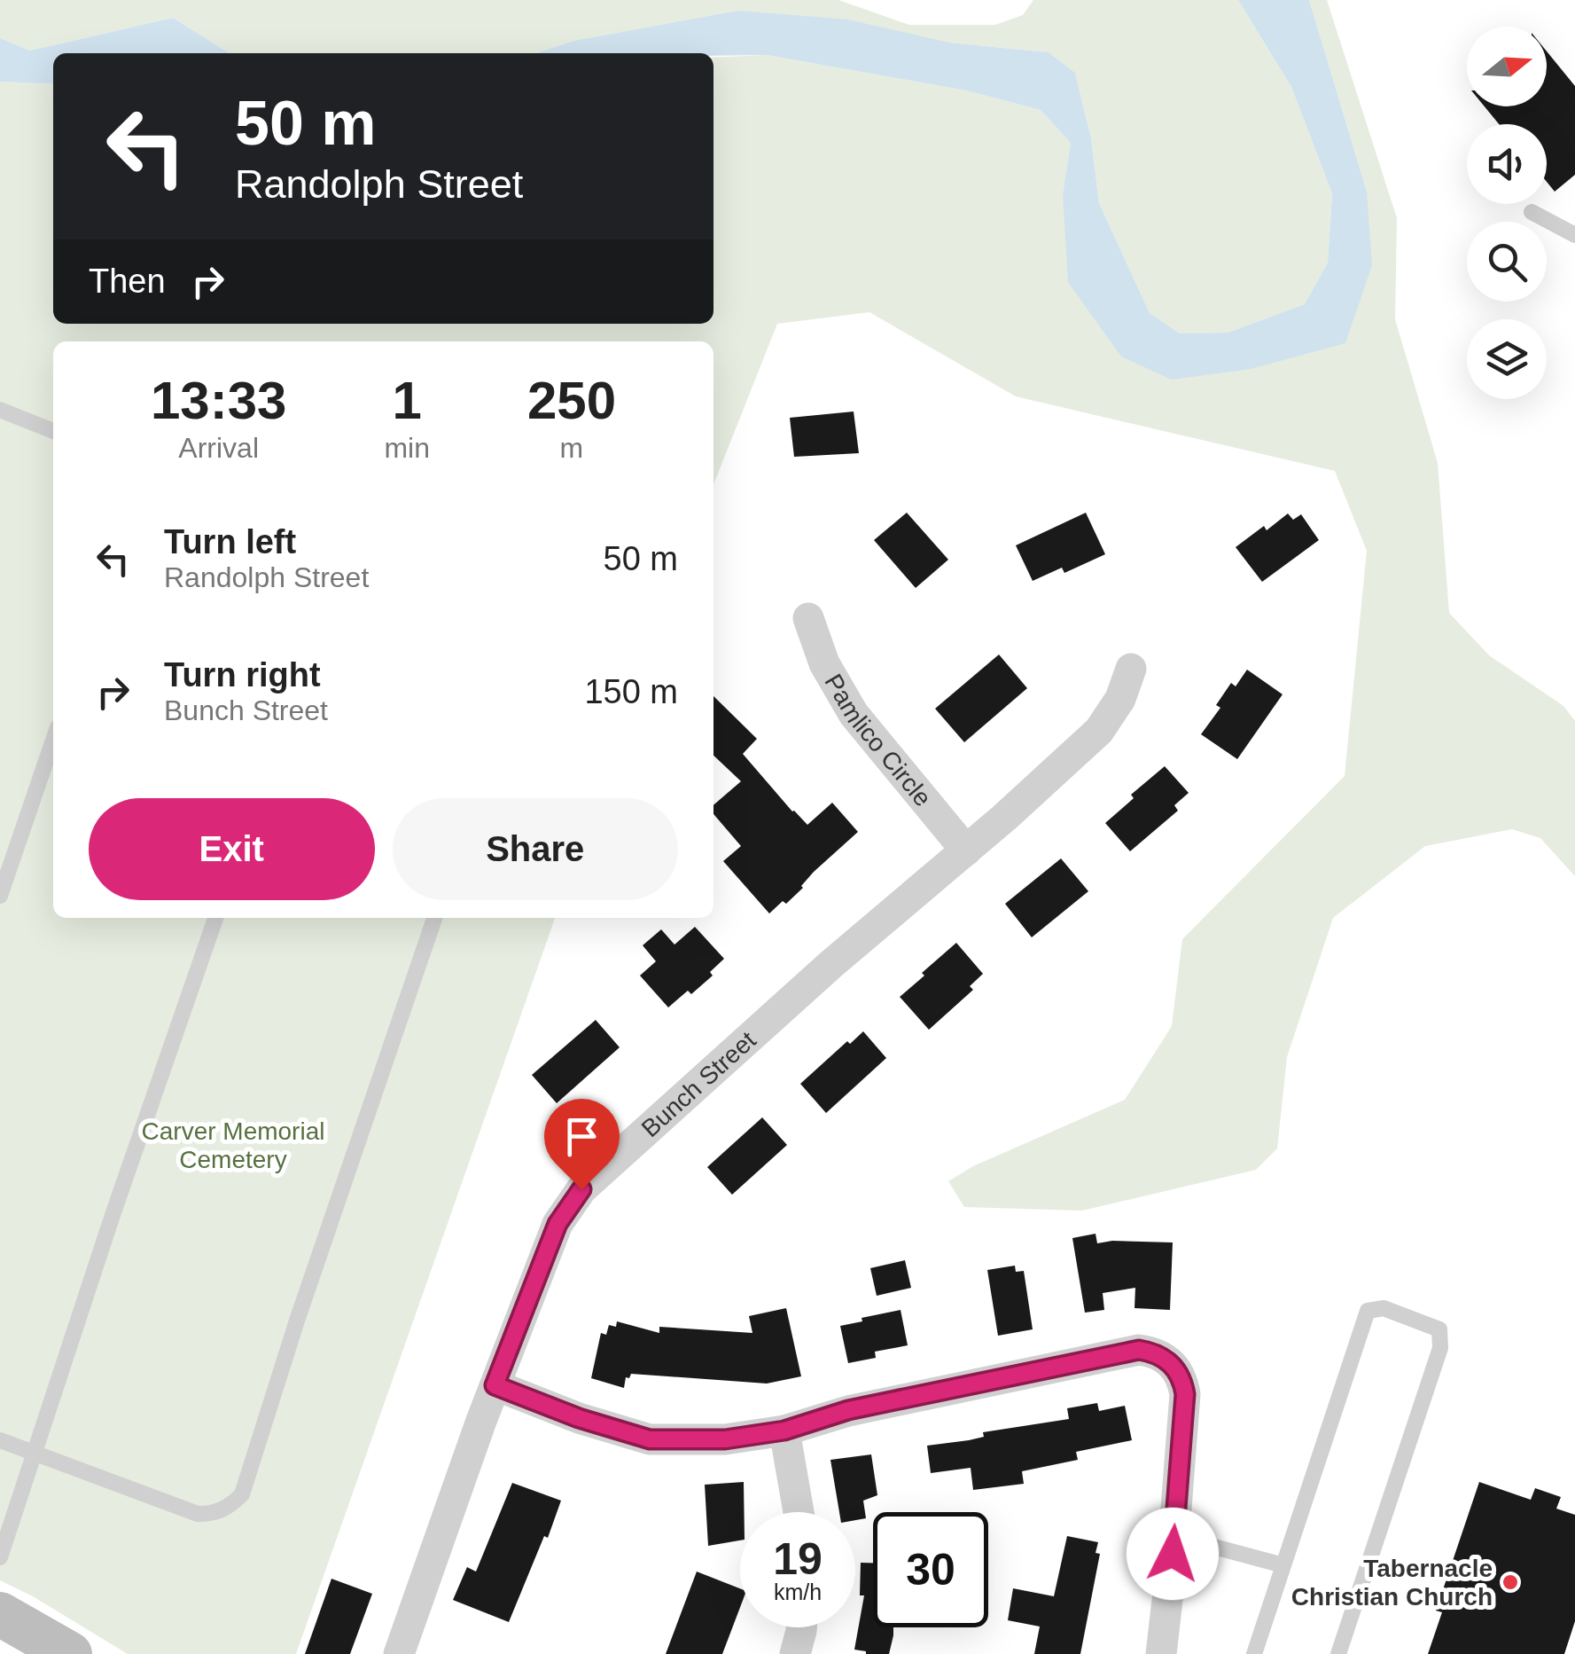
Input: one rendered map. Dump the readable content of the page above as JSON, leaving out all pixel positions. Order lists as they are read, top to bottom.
{
  "streets": {
    "street": ["Pamlico Circle", "Bunch Street"]
  },
  "crossings": [
    ["Pamlico Circle", "Bunch Street"]
  ],
  "parks": ["Carver Memorial Cemetery"],
  "places": ["Tabernacle Christian Church"],
  "north": "right",
  "page": {
    "turn": ["50 m", "Randolph Street"],
    "then": "Then",
    "eta": [
      "13:33",
      "Arrival",
      "1",
      "min",
      "250",
      "m"
    ],
    "list": [
      {
        "name": "Turn left",
        "note": "Randolph Street",
        "value": "50 m"
      },
      {
        "name": "Turn right",
        "note": "Bunch Street",
        "value": "150 m"
      }
    ],
    "buttons": ["Exit", "Share"],
    "speed": "19 km/h",
    "limit": "30"
  }
}
